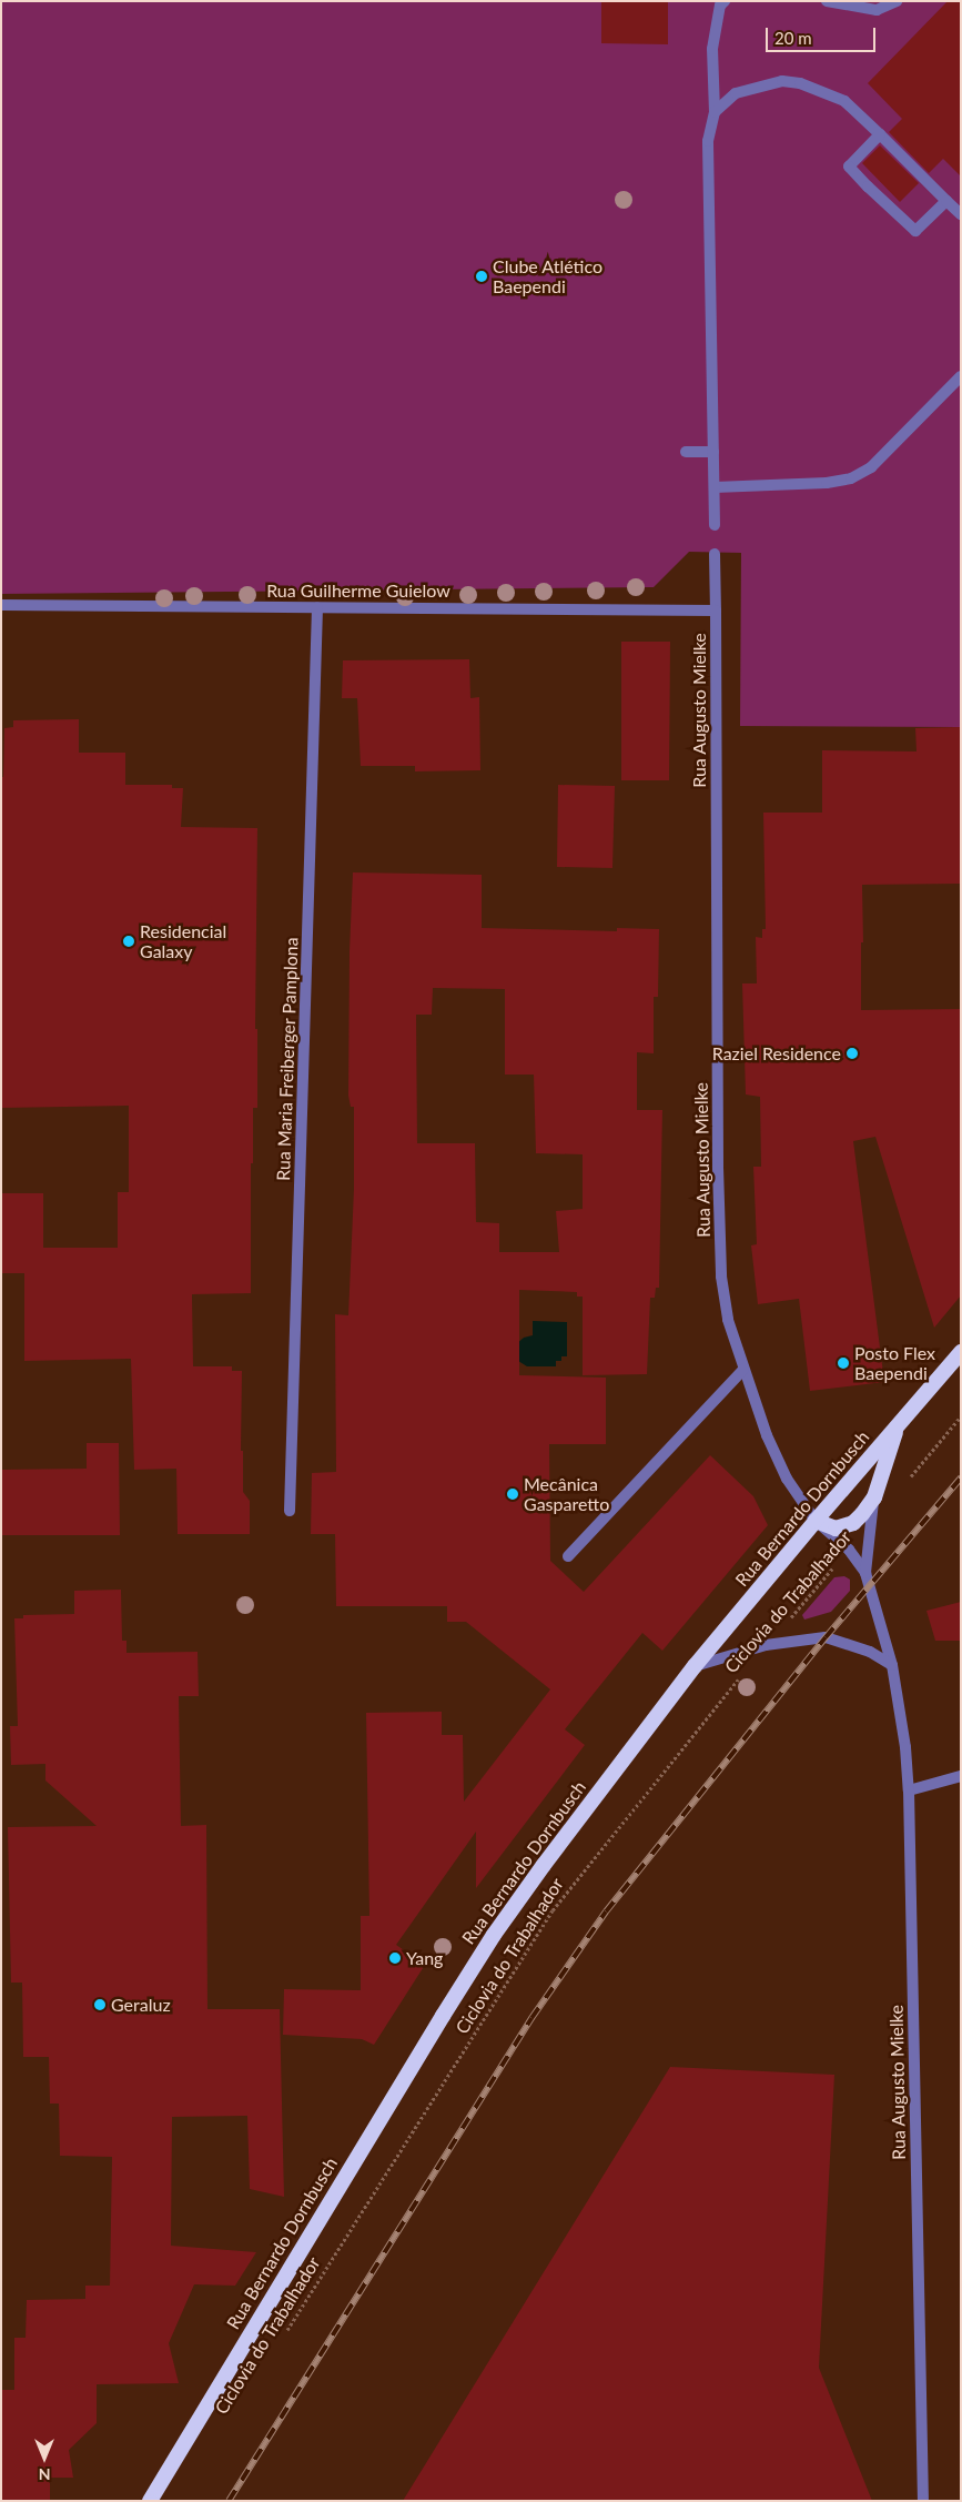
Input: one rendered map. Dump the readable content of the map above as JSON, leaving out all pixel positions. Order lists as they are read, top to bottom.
{
  "streets": {
    "highway": ["Rua Bernardo Dornbusch"],
    "street": ["Rua Guilherme Guielow", "Rua Augusto Mielke", "Rua Maria Freiberger Pamplona"],
    "path": ["Ciclovia do Trabalhador"]
  },
  "crossings": [
    ["Rua Guilherme Guielow", "Rua Augusto Mielke"],
    ["Rua Guilherme Guielow", "Rua Maria Freiberger Pamplona"],
    ["Rua Augusto Mielke", "Rua Bernardo Dornbusch"],
    ["Rua Augusto Mielke", "Ciclovia do Trabalhador"]
  ],
  "places": [
    "Clube Atlético Baependi",
    "Residencial Galaxy",
    "Raziel Residence",
    "Posto Flex Baependi",
    "Mecânica Gasparetto",
    "Yang",
    "Geraluz"
  ],
  "scale_bar": "20 m",
  "north": "bottom"
}
